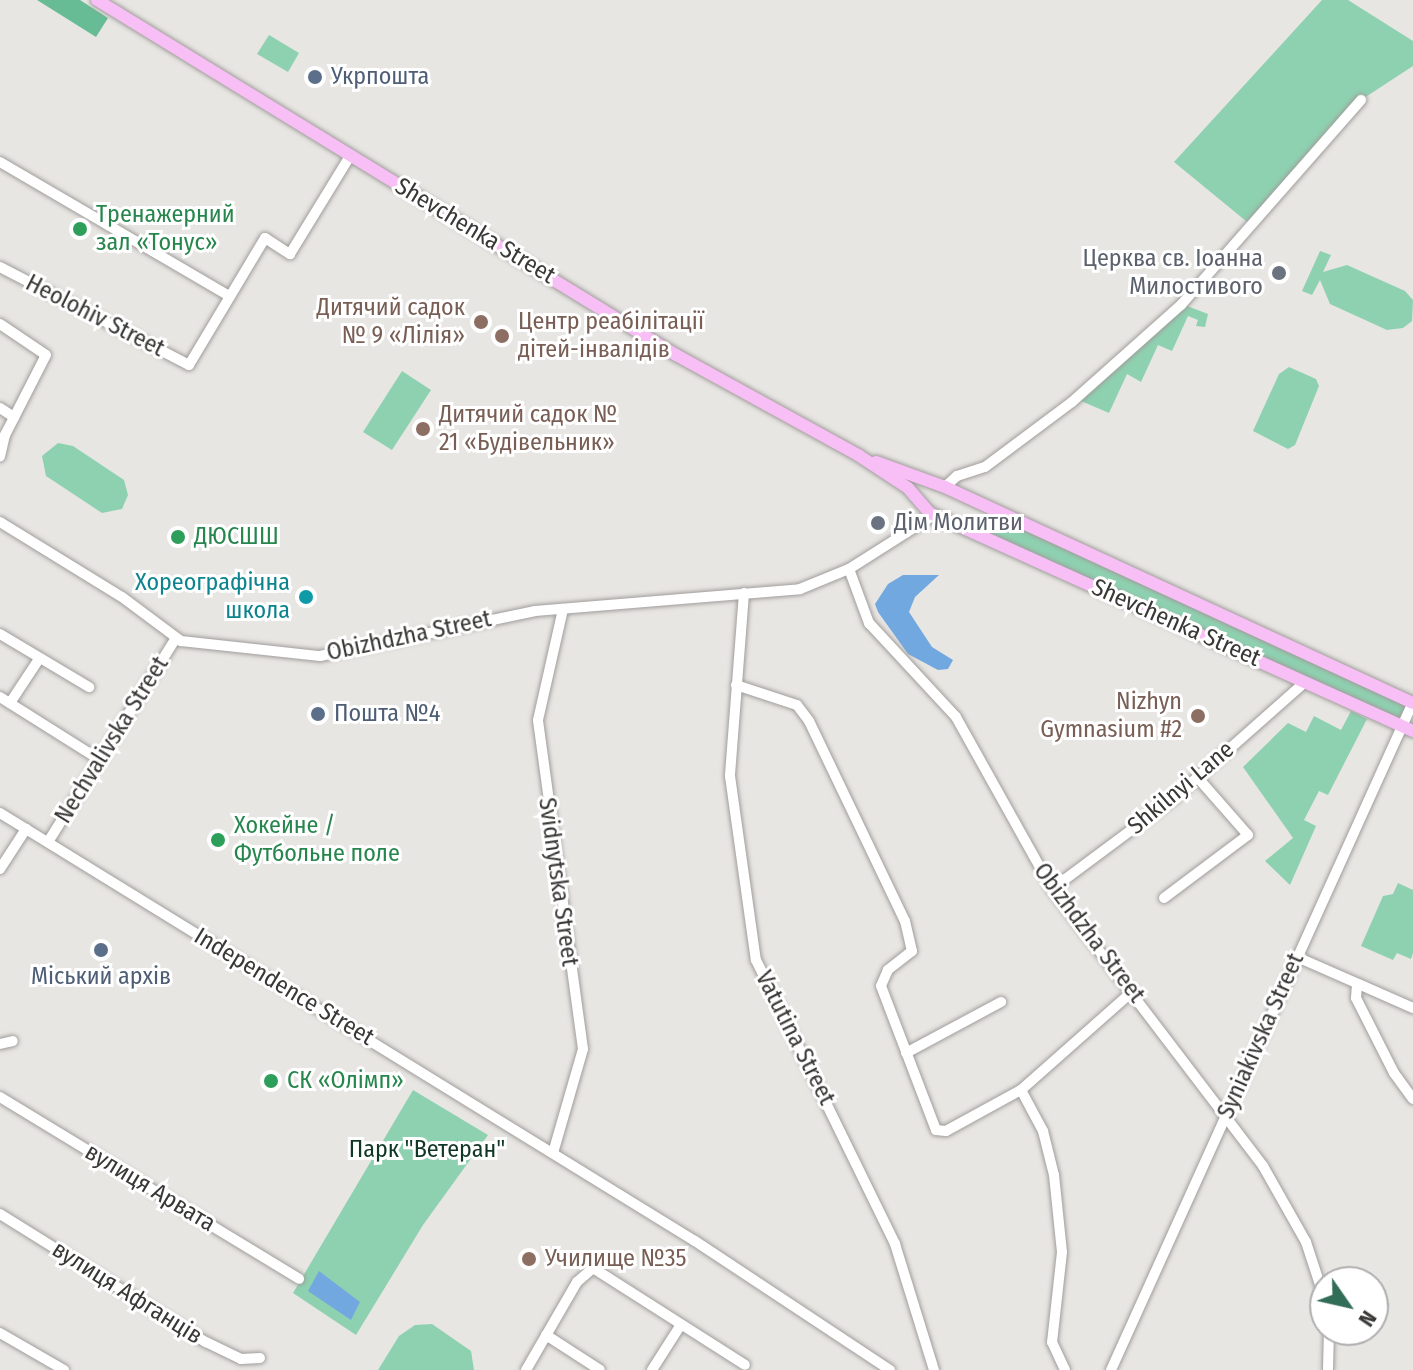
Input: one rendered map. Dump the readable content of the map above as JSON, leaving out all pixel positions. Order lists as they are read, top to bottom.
{
  "streets": {
    "main road": ["Shevchenka Street"],
    "street": [
      "Heolohiv Street",
      "Obizhdzha Street",
      "Nechvalivska Street",
      "Shkilnyi Lane",
      "Svidnytska Street",
      "Independence Street",
      "Syniakivska Street",
      "Vatutina Street",
      "вулиця Арвата",
      "вулиця Афганців"
    ]
  },
  "crossings": [
    ["Shevchenka Street", "Obizhdzha Street"],
    ["Shevchenka Street", "Shkilnyi Lane"],
    ["Shevchenka Street", "Syniakivska Street"],
    ["Obizhdzha Street", "Nechvalivska Street"],
    ["Obizhdzha Street", "Shkilnyi Lane"],
    ["Obizhdzha Street", "Svidnytska Street"],
    ["Obizhdzha Street", "Syniakivska Street"],
    ["Obizhdzha Street", "Vatutina Street"],
    ["Nechvalivska Street", "Independence Street"],
    ["Svidnytska Street", "Independence Street"]
  ],
  "parks": ["Парк \"Ветеран\""],
  "places": [
    "Укрпошта",
    "Тренажерний зал «Тонус»",
    "Церква св. Іоанна Милостивого",
    "Дитячий садок № 9 «Лілія»",
    "Центр реабілітації дітей-інвалідів",
    "Дитячий садок № 21 «Будівельник»",
    "Дім Молитви",
    "ДЮСШШ",
    "Хореографічна школа",
    "Пошта №4",
    "Nizhyn Gymnasium #2",
    "Хокейне / Футбольне поле",
    "Міський архів",
    "СК «Олімп»",
    "Училище №35"
  ],
  "north": "bottom right"
}
